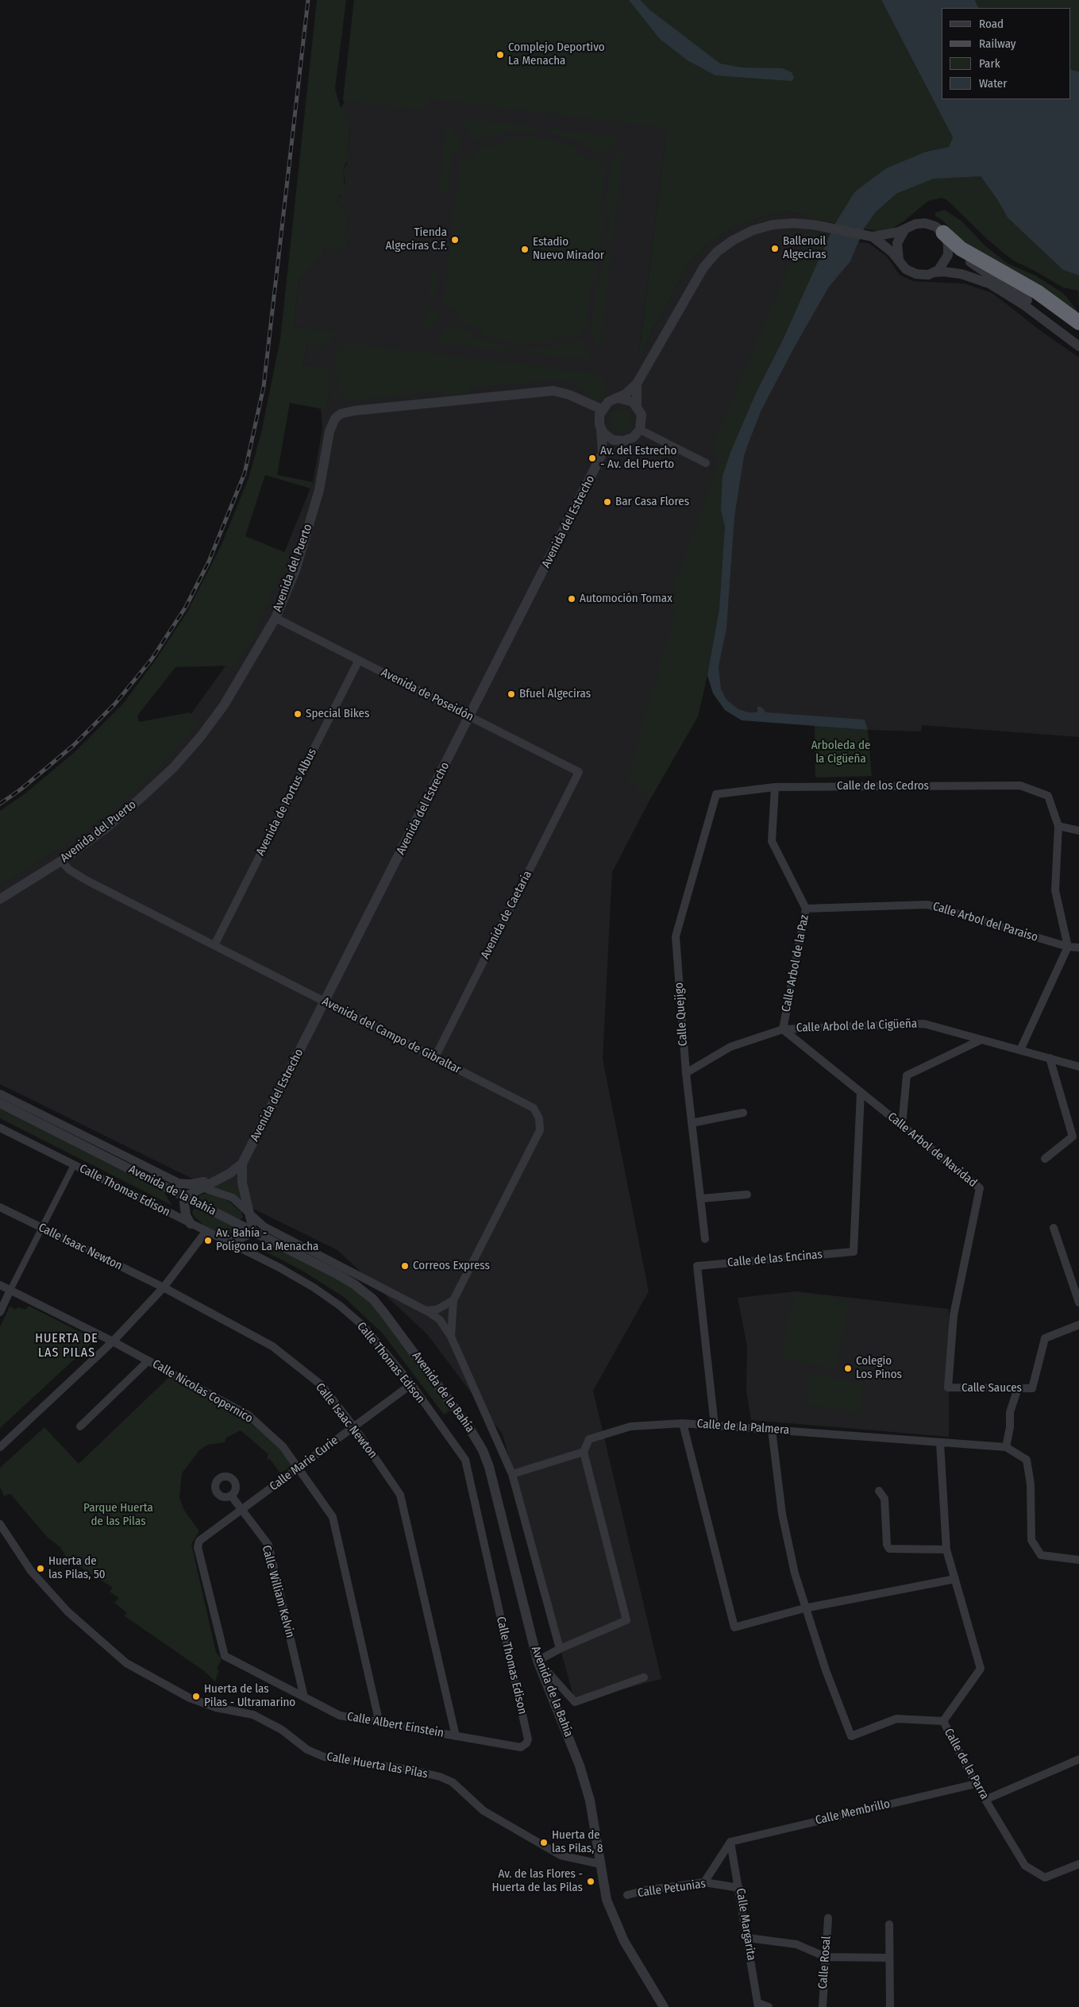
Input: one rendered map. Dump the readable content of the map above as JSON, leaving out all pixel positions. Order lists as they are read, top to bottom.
{
  "streets": {
    "street": [
      "Avenida del Estrecho",
      "Avenida del Puerto",
      "Avenida de Poseidón",
      "Calle de los Cedros",
      "Avenida de Portus Albus",
      "Avenida de Caetaria",
      "Calle Arbol del Paraiso",
      "Calle Arbol de la Paz",
      "Calle Quejigo",
      "Calle Arbol de la Cigüeña",
      "Avenida del Campo de Gibraltar",
      "Calle Arbol de Navidad",
      "Calle Thomas Edison",
      "Avenida de la Bahía",
      "Calle Isaac Newton",
      "Calle de las Encinas",
      "Calle Sauces",
      "Calle Nicolas Copernico",
      "Calle de la Palmera",
      "Calle Marie Curie",
      "Calle William Kelvin",
      "Calle Albert Einstein",
      "Calle de la Parra",
      "Calle Huerta las Pilas",
      "Calle Membrillo",
      "Calle Petunias",
      "Calle Margarita",
      "Calle Rosal"
    ]
  },
  "crossings": [
    ["Avenida del Estrecho", "Avenida de Poseidón"],
    ["Avenida del Estrecho", "Avenida del Campo de Gibraltar"],
    ["Avenida del Puerto", "Avenida de Poseidón"],
    ["Avenida del Puerto", "Avenida del Campo de Gibraltar"],
    ["Avenida de Poseidón", "Avenida de Portus Albus"],
    ["Avenida de Poseidón", "Avenida de Caetaria"],
    ["Calle de los Cedros", "Calle Arbol de la Paz"],
    ["Calle de los Cedros", "Calle Quejigo"],
    ["Avenida de Portus Albus", "Avenida del Campo de Gibraltar"],
    ["Avenida de Caetaria", "Avenida del Campo de Gibraltar"],
    ["Calle Arbol del Paraiso", "Calle Arbol de la Paz"],
    ["Calle Arbol de la Paz", "Calle Arbol de la Cigüeña"],
    ["Calle Arbol de la Paz", "Calle Arbol de Navidad"],
    ["Calle Quejigo", "Calle Arbol de la Cigüeña"],
    ["Calle Arbol de la Cigüeña", "Calle Arbol de Navidad"],
    ["Avenida del Campo de Gibraltar", "Avenida de la Bahía"],
    ["Calle Arbol de Navidad", "Calle de las Encinas"],
    ["Calle Arbol de Navidad", "Calle Sauces"],
    ["Calle Thomas Edison", "Calle Marie Curie"],
    ["Calle Thomas Edison", "Calle Albert Einstein"],
    ["Avenida de la Bahía", "Calle Huerta las Pilas"],
    ["Calle Isaac Newton", "Calle Marie Curie"],
    ["Calle Isaac Newton", "Calle Albert Einstein"],
    ["Calle de las Encinas", "Calle de la Palmera"],
    ["Calle Nicolas Copernico", "Calle Marie Curie"],
    ["Calle Nicolas Copernico", "Calle Albert Einstein"],
    ["Calle de la Palmera", "Calle de la Parra"],
    ["Calle Marie Curie", "Calle William Kelvin"],
    ["Calle Marie Curie", "Calle Albert Einstein"],
    ["Calle William Kelvin", "Calle Albert Einstein"],
    ["Calle de la Parra", "Calle Membrillo"],
    ["Calle Membrillo", "Calle Margarita"],
    ["Calle Petunias", "Calle Margarita"]
  ],
  "districts": ["HUERTA DE LAS PILAS"],
  "parks": ["Arboleda de la Cigüeña", "Parque Huerta de las Pilas"],
  "places": [
    "Complejo Deportivo La Menacha",
    "Tienda Algeciras C.F.",
    "Ballenoil Algeciras",
    "Estadio Nuevo Mirador",
    "Av. del Estrecho - Av. del Puerto",
    "Bar Casa Flores",
    "Automoción Tomax",
    "Bfuel Algeciras",
    "Special Bikes",
    "Av. Bahía - Polígono La Menacha",
    "Correos Express",
    "Colegio Los Pinos",
    "Huerta de las Pilas, 50",
    "Huerta de las Pilas - Ultramarino",
    "Huerta de las Pilas, 8",
    "Av. de las Flores - Huerta de las Pilas"
  ],
  "legend": [
    "Road",
    "Railway",
    "Park",
    "Water"
  ]
}
